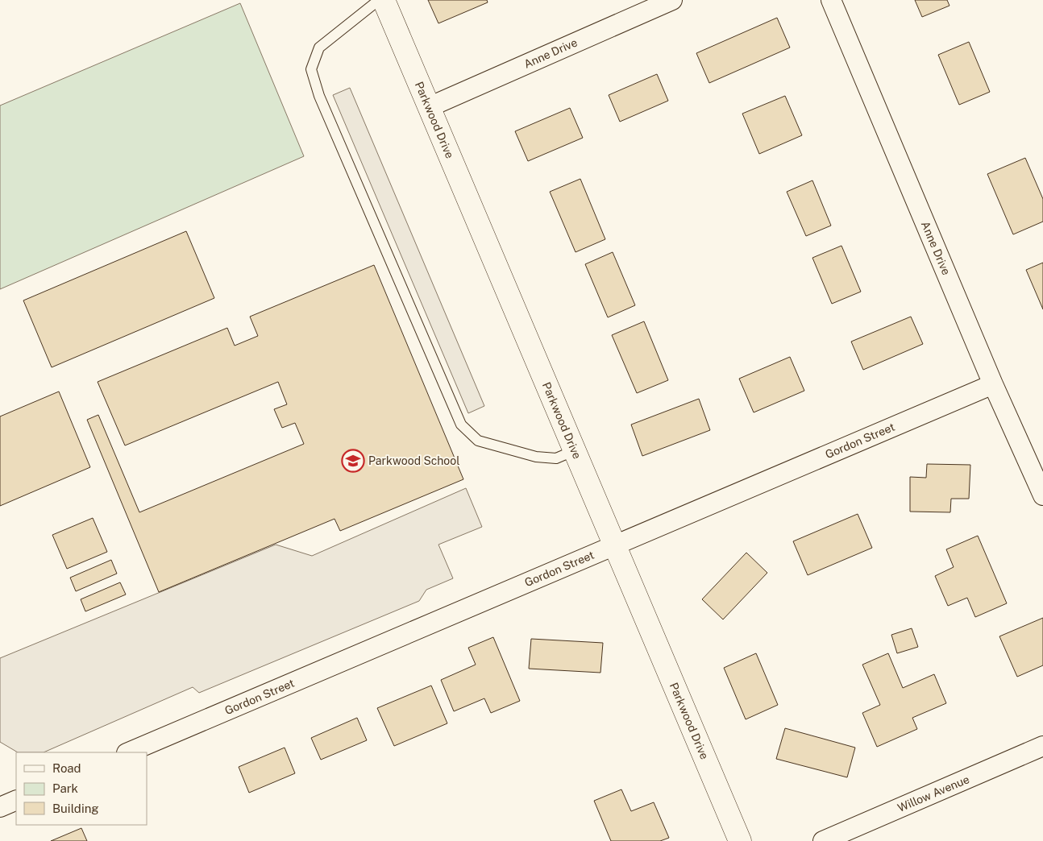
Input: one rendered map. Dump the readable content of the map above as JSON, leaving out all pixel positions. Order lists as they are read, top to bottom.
{
  "streets": {
    "street": [
      "Anne Drive",
      "Parkwood Drive",
      "Gordon Street",
      "Willow Avenue"
    ]
  },
  "crossings": [
    ["Anne Drive", "Parkwood Drive"],
    ["Anne Drive", "Gordon Street"],
    ["Parkwood Drive", "Gordon Street"]
  ],
  "places": {
    "school or university": ["Parkwood School"]
  },
  "legend": ["Road", "Park", "Building"]
}
